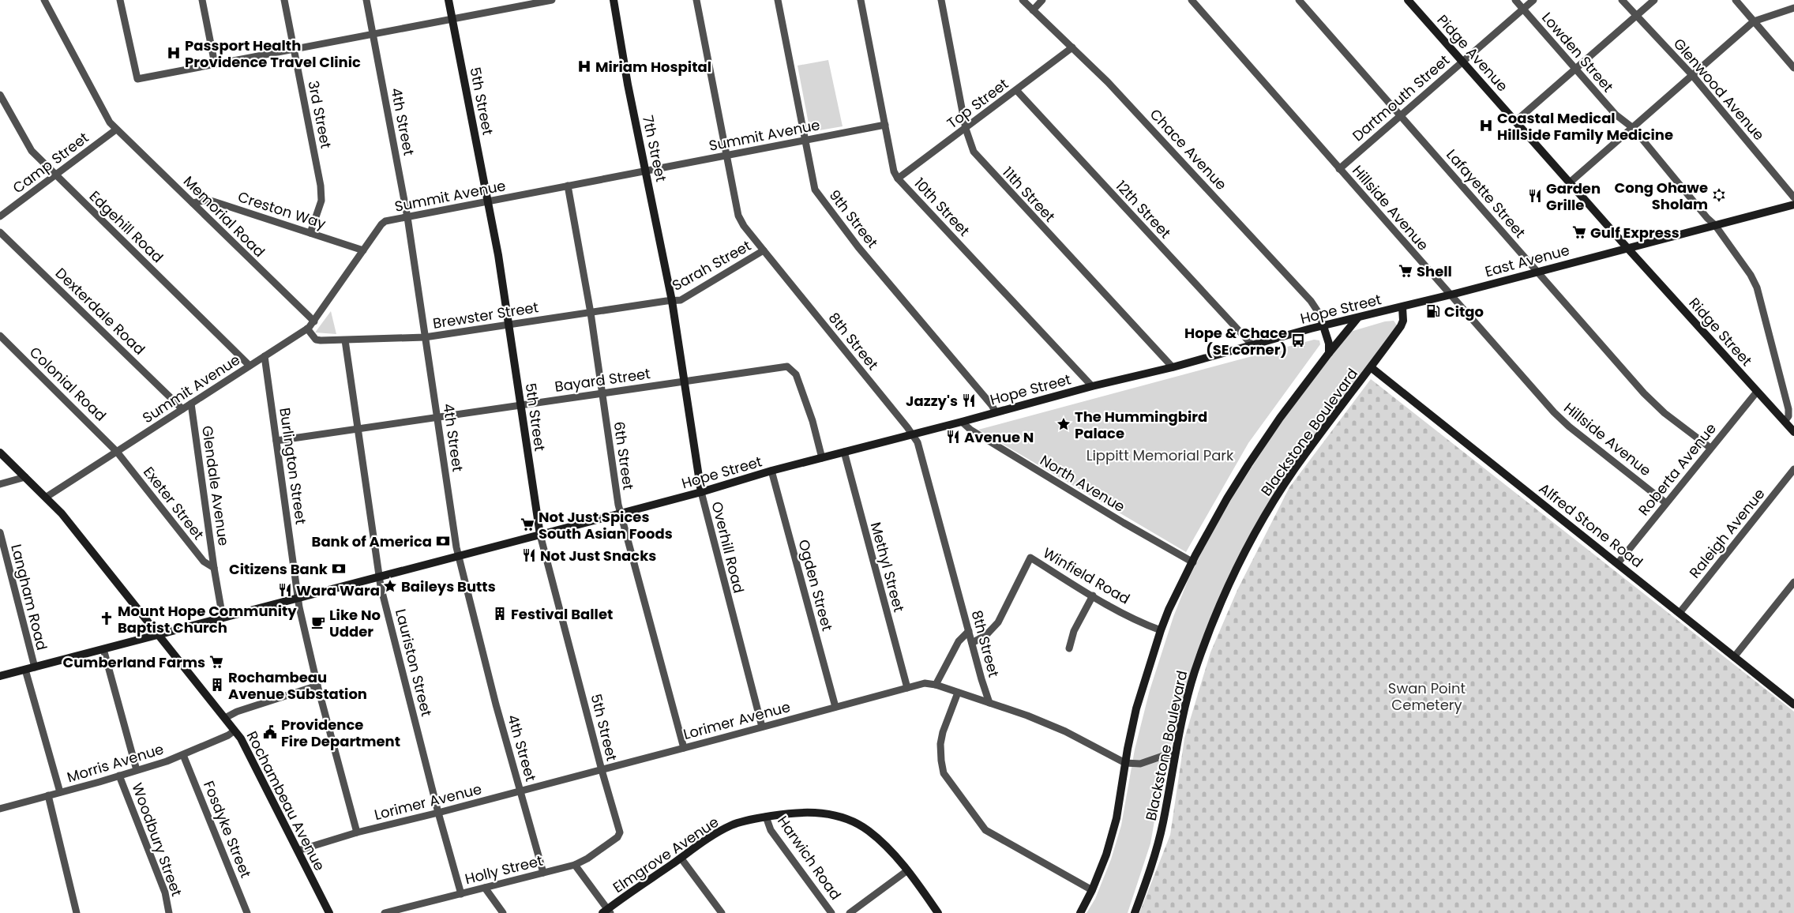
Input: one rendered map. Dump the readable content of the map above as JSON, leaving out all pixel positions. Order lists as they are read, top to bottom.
{
  "streets": {
    "main road": [
      "Pidge Avenue",
      "5th Street",
      "7th Street",
      "East Avenue",
      "Hope Street",
      "Ridge Street",
      "Blackstone Boulevard",
      "Alfred Stone Road",
      "Overhill Road",
      "Rochambeau Avenue",
      "Elmgrove Avenue"
    ],
    "street": [
      "Lowden Street",
      "Glenwood Avenue",
      "Dartmouth Street",
      "Top Street",
      "3rd Street",
      "4th Street",
      "Summit Avenue",
      "Chace Avenue",
      "Camp Street",
      "Lafayette Street",
      "11th Street",
      "10th Street",
      "Hillside Avenue",
      "12th Street",
      "Creston Way",
      "Memorial Road",
      "9th Street",
      "Edgehill Road",
      "Sarah Street",
      "Dexterdale Road",
      "Brewster Street",
      "8th Street",
      "Bayard Street",
      "Colonial Road",
      "6th Street",
      "Burlington Street",
      "Roberta Avenue",
      "North Avenue",
      "Glendale Avenue",
      "Exeter Street",
      "Raleigh Avenue",
      "Methyl Street",
      "Winfield Road",
      "Ogden Street",
      "Langham Road",
      "Lauriston Street",
      "Lorimer Avenue",
      "Morris Avenue",
      "Fosdyke Street",
      "Woodbury Street",
      "Harwich Road",
      "Holly Street"
    ]
  },
  "crossings": [
    ["Lowden Street", "Dartmouth Street"],
    ["Lowden Street", "East Avenue"],
    ["Lowden Street", "Ridge Street"],
    ["Pidge Avenue", "Dartmouth Street"],
    ["Pidge Avenue", "East Avenue"],
    ["Pidge Avenue", "Ridge Street"],
    ["Dartmouth Street", "Lafayette Street"],
    ["Dartmouth Street", "Hillside Avenue"],
    ["5th Street", "Summit Avenue"],
    ["5th Street", "Hope Street"],
    ["5th Street", "Brewster Street"],
    ["5th Street", "Bayard Street"],
    ["5th Street", "Lorimer Avenue"],
    ["5th Street", "Holly Street"],
    ["Top Street", "Chace Avenue"],
    ["Top Street", "11th Street"],
    ["Top Street", "10th Street"],
    ["Top Street", "12th Street"],
    ["3rd Street", "Creston Way"],
    ["4th Street", "Summit Avenue"],
    ["4th Street", "Hope Street"],
    ["4th Street", "Brewster Street"],
    ["4th Street", "Bayard Street"],
    ["4th Street", "Lorimer Avenue"],
    ["4th Street", "Holly Street"],
    ["Summit Avenue", "7th Street"],
    ["Summit Avenue", "10th Street"],
    ["Summit Avenue", "Creston Way"],
    ["Summit Avenue", "Memorial Road"],
    ["Summit Avenue", "9th Street"],
    ["Summit Avenue", "Edgehill Road"],
    ["Summit Avenue", "Dexterdale Road"],
    ["Summit Avenue", "Brewster Street"],
    ["Summit Avenue", "8th Street"],
    ["Summit Avenue", "Colonial Road"],
    ["Summit Avenue", "6th Street"],
    ["Summit Avenue", "Burlington Street"],
    ["Summit Avenue", "Glendale Avenue"],
    ["Summit Avenue", "Exeter Street"],
    ["Summit Avenue", "Rochambeau Avenue"],
    ["7th Street", "Sarah Street"],
    ["7th Street", "Brewster Street"],
    ["7th Street", "Overhill Road"],
    ["Chace Avenue", "Hope Street"],
    ["Camp Street", "Memorial Road"],
    ["Camp Street", "Edgehill Road"],
    ["Lafayette Street", "East Avenue"],
    ["Lafayette Street", "Roberta Avenue"],
    ["11th Street", "Hope Street"],
    ["10th Street", "Hope Street"],
    ["Hillside Avenue", "East Avenue"],
    ["Hillside Avenue", "Hope Street"],
    ["Hillside Avenue", "Roberta Avenue"],
    ["12th Street", "Hope Street"],
    ["Creston Way", "Memorial Road"],
    ["9th Street", "Hope Street"],
    ["East Avenue", "Hope Street"],
    ["East Avenue", "Ridge Street"],
    ["Sarah Street", "Brewster Street"],
    ["Sarah Street", "8th Street"],
    ["Sarah Street", "Overhill Road"],
    ["Hope Street", "8th Street"],
    ["Hope Street", "Bayard Street"],
    ["Hope Street", "Blackstone Boulevard"],
    ["Hope Street", "6th Street"],
    ["Hope Street", "Burlington Street"],
    ["Hope Street", "North Avenue"],
    ["Hope Street", "Glendale Avenue"],
    ["Hope Street", "Overhill Road"],
    ["Hope Street", "Methyl Street"],
    ["Hope Street", "Ogden Street"],
    ["Hope Street", "Langham Road"],
    ["Hope Street", "Lauriston Street"],
    ["Hope Street", "Rochambeau Avenue"],
    ["Brewster Street", "6th Street"],
    ["Brewster Street", "Overhill Road"],
    ["Brewster Street", "Lauriston Street"],
    ["Ridge Street", "Roberta Avenue"],
    ["8th Street", "Winfield Road"],
    ["8th Street", "Lorimer Avenue"],
    ["Bayard Street", "6th Street"],
    ["Bayard Street", "Burlington Street"],
    ["Bayard Street", "Overhill Road"],
    ["Bayard Street", "Lauriston Street"],
    ["Colonial Road", "Exeter Street"],
    ["Blackstone Boulevard", "Alfred Stone Road"],
    ["6th Street", "Lorimer Avenue"],
    ["Burlington Street", "Lorimer Avenue"],
    ["Roberta Avenue", "Alfred Stone Road"],
    ["Glendale Avenue", "Exeter Street"],
    ["Alfred Stone Road", "Raleigh Avenue"],
    ["Overhill Road", "Lorimer Avenue"],
    ["Methyl Street", "Lorimer Avenue"],
    ["Ogden Street", "Lorimer Avenue"],
    ["Lauriston Street", "Lorimer Avenue"],
    ["Lauriston Street", "Holly Street"],
    ["Lorimer Avenue", "Rochambeau Avenue"],
    ["Morris Avenue", "Rochambeau Avenue"],
    ["Morris Avenue", "Fosdyke Street"],
    ["Morris Avenue", "Woodbury Street"],
    ["Elmgrove Avenue", "Harwich Road"]
  ],
  "parks": ["Lippitt Memorial Park", "Swan Point Cemetery"],
  "places": {
    "hospital": ["Passport Health Providence Travel Clinic", "Miriam Hospital", "Coastal Medical Hillside Family Medicine"],
    "synagogue": ["Cong Ohawe Sholam"],
    "restaurant": [
      "Garden Grille",
      "Jazzy's",
      "Avenue N",
      "Not Just Snacks",
      "Wara Wara"
    ],
    "supermarket": [
      "Gulf Express",
      "Shell",
      "Not Just Spices South Asian Foods",
      "Cumberland Farms"
    ],
    "fuel station": ["Citgo"],
    "bus stop": ["Hope & Chace (SE corner)"],
    "place": ["The Hummingbird Palace", "Baileys Butts"],
    "bank": ["Bank of America", "Citizens Bank"],
    "building": ["Festival Ballet", "Rochambeau Avenue Substation"],
    "church": ["Mount Hope Community Baptist Church"],
    "cafe": ["Like No Udder"],
    "public building": ["Providence Fire Department"]
  }
}
